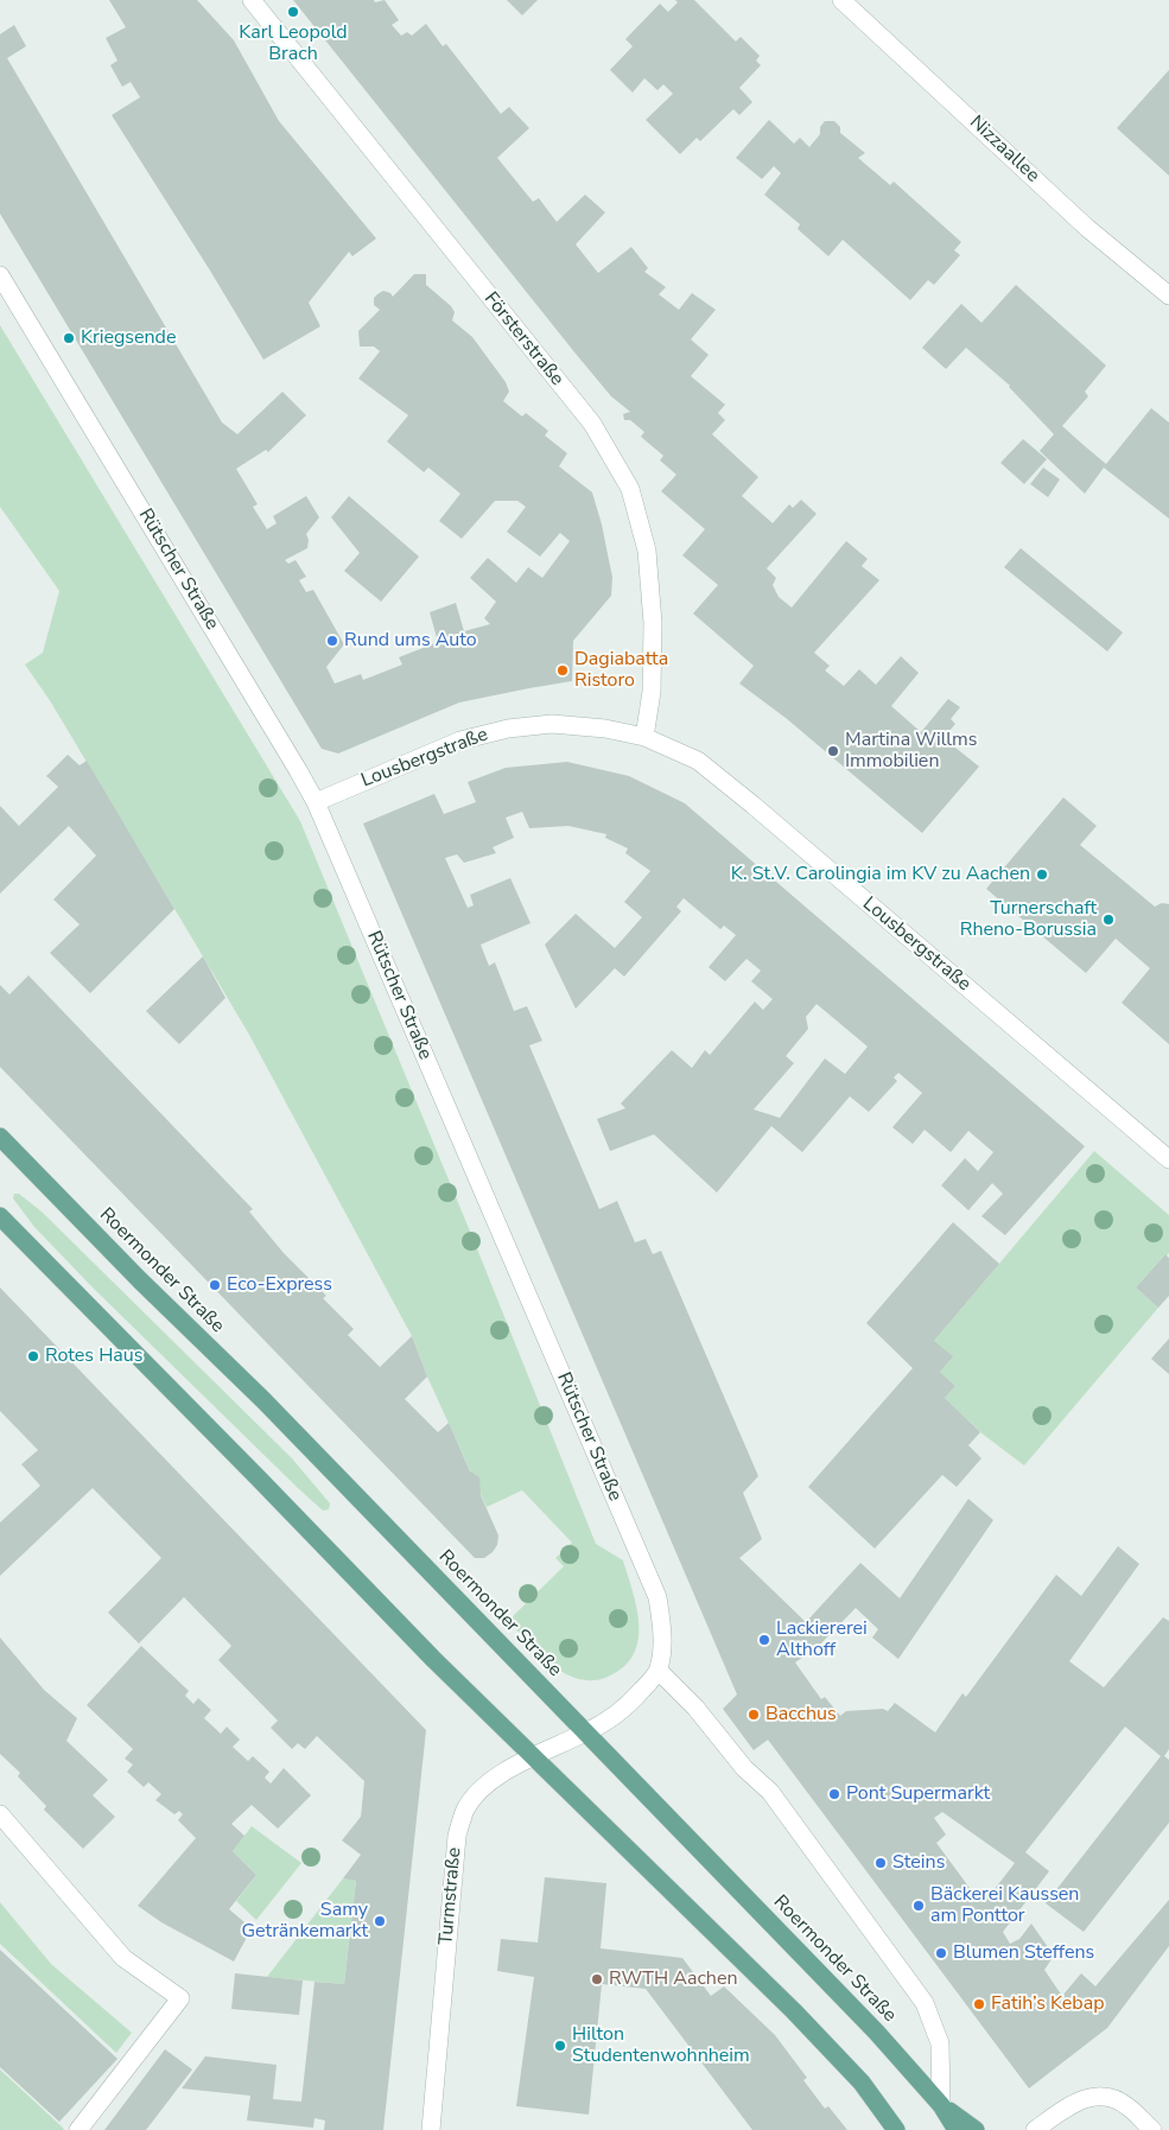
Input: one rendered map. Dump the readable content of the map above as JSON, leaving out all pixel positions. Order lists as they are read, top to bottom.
{
  "streets": {
    "main road": ["Roermonder Straße"],
    "street": [
      "Nizzaallee",
      "Försterstraße",
      "Rütscher Straße",
      "Lousbergstraße",
      "Turmstraße"
    ]
  },
  "crossings": [
    ["Försterstraße", "Lousbergstraße"],
    ["Rütscher Straße", "Lousbergstraße"],
    ["Roermonder Straße", "Turmstraße"]
  ],
  "places": [
    "Karl Leopold Brach",
    "Kriegsende",
    "Rund ums Auto",
    "Dagiabatta Ristoro",
    "Martina Willms Immobilien",
    "K. St.V. Carolingia im KV zu Aachen",
    "Turnerschaft Rheno-Borussia",
    "Eco-Express",
    "Rotes Haus",
    "Lackiererei Althoff",
    "Bacchus",
    "Pont Supermarkt",
    "Steins",
    "Bäckerei Kaussen am Ponttor",
    "Samy Getränkemarkt",
    "Blumen Steffens",
    "RWTH Aachen",
    "Fatih’s Kebap",
    "Hilton Studentenwohnheim"
  ]
}
